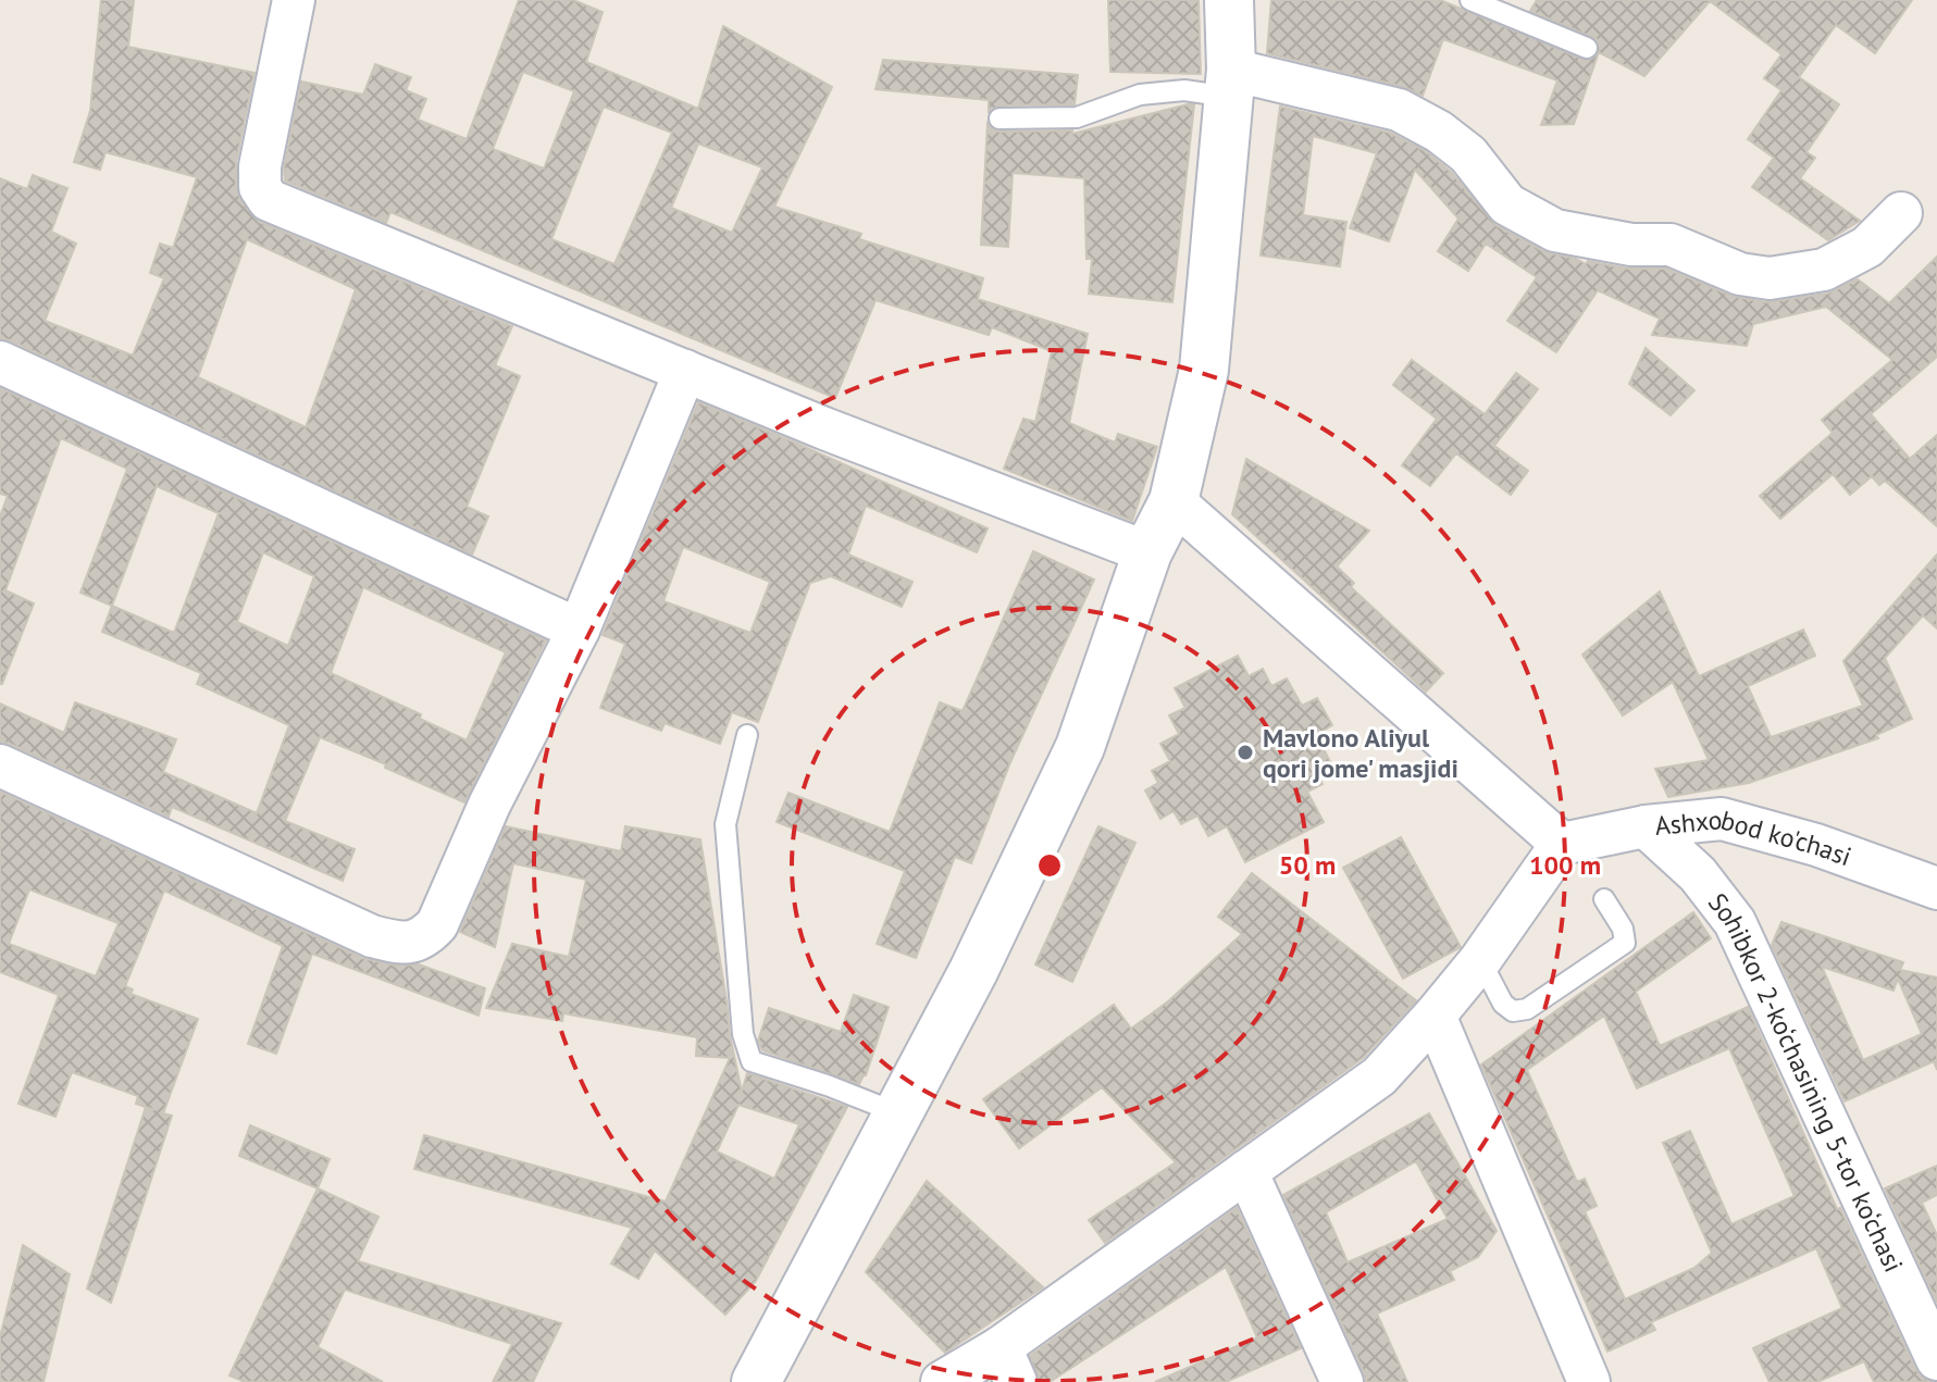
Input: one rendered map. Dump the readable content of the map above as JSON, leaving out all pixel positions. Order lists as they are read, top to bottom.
{
  "streets": {
    "street": ["Ashxobod ko'chasi", "Sohibkor 2-ko‘chasining 5-tor ko‘chasi"]
  },
  "crossings": [
    ["Ashxobod ko'chasi", "Sohibkor 2-ko‘chasining 5-tor ko‘chasi"]
  ],
  "places": ["Mavlono Aliyul qori jome' masjidi"],
  "rings": ["50 m", "100 m"]
}
